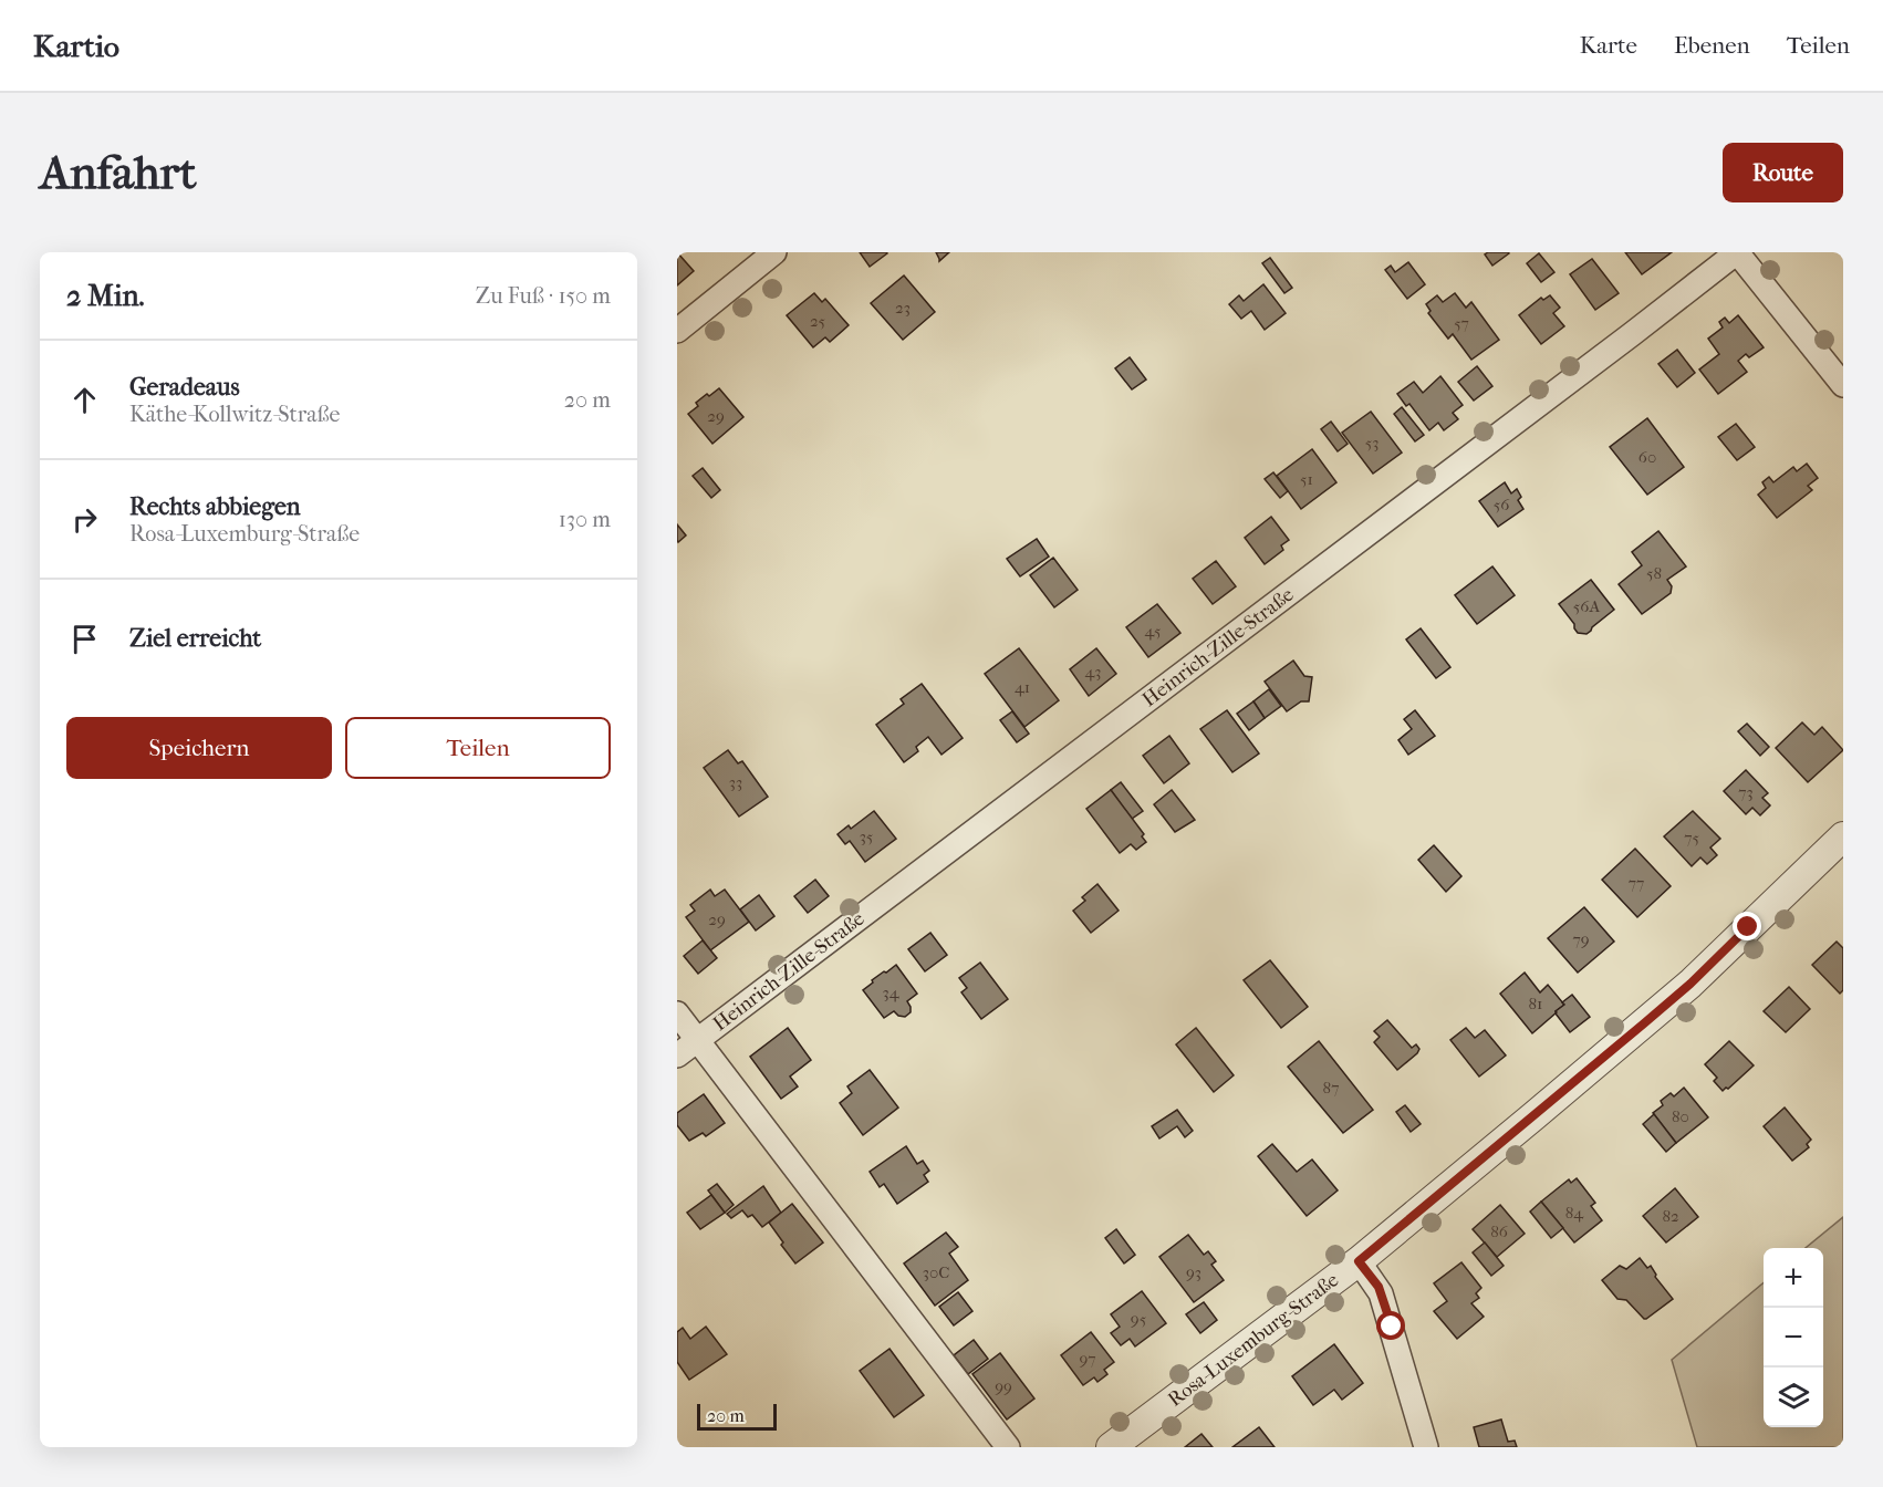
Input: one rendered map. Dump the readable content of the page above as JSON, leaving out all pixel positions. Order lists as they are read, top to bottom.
{
  "streets": {
    "street": ["Heinrich-Zille-Straße", "Rosa-Luxemburg-Straße"]
  },
  "house_numbers": [
    "23",
    "25",
    "57",
    "29",
    "53",
    "60",
    "51",
    "56",
    "58",
    "56A",
    "45",
    "43",
    "41",
    "33",
    "73",
    "35",
    "75",
    "77",
    "29",
    "79",
    "34",
    "81",
    "87",
    "80",
    "84",
    "82",
    "86",
    "30C",
    "93",
    "95",
    "97",
    "99"
  ],
  "scale_bar": "20 m",
  "page": {
    "header": "Kartio",
    "nav": ["Karte", "Ebenen", "Teilen"],
    "buttons": [
      "Route",
      ["Speichern", "Teilen"]
    ],
    "title": "Anfahrt",
    "heading": ["2 Min.", "Zu Fuß · 150 m"],
    "list": [
      ["Geradeaus", "Käthe-Kollwitz-Straße", "20 m"],
      ["Rechts abbiegen", "Rosa-Luxemburg-Straße", "130 m"],
      "Ziel erreicht"
    ],
    "map_buttons": ["+", "−"],
    "scale": "20 m"
  }
}
